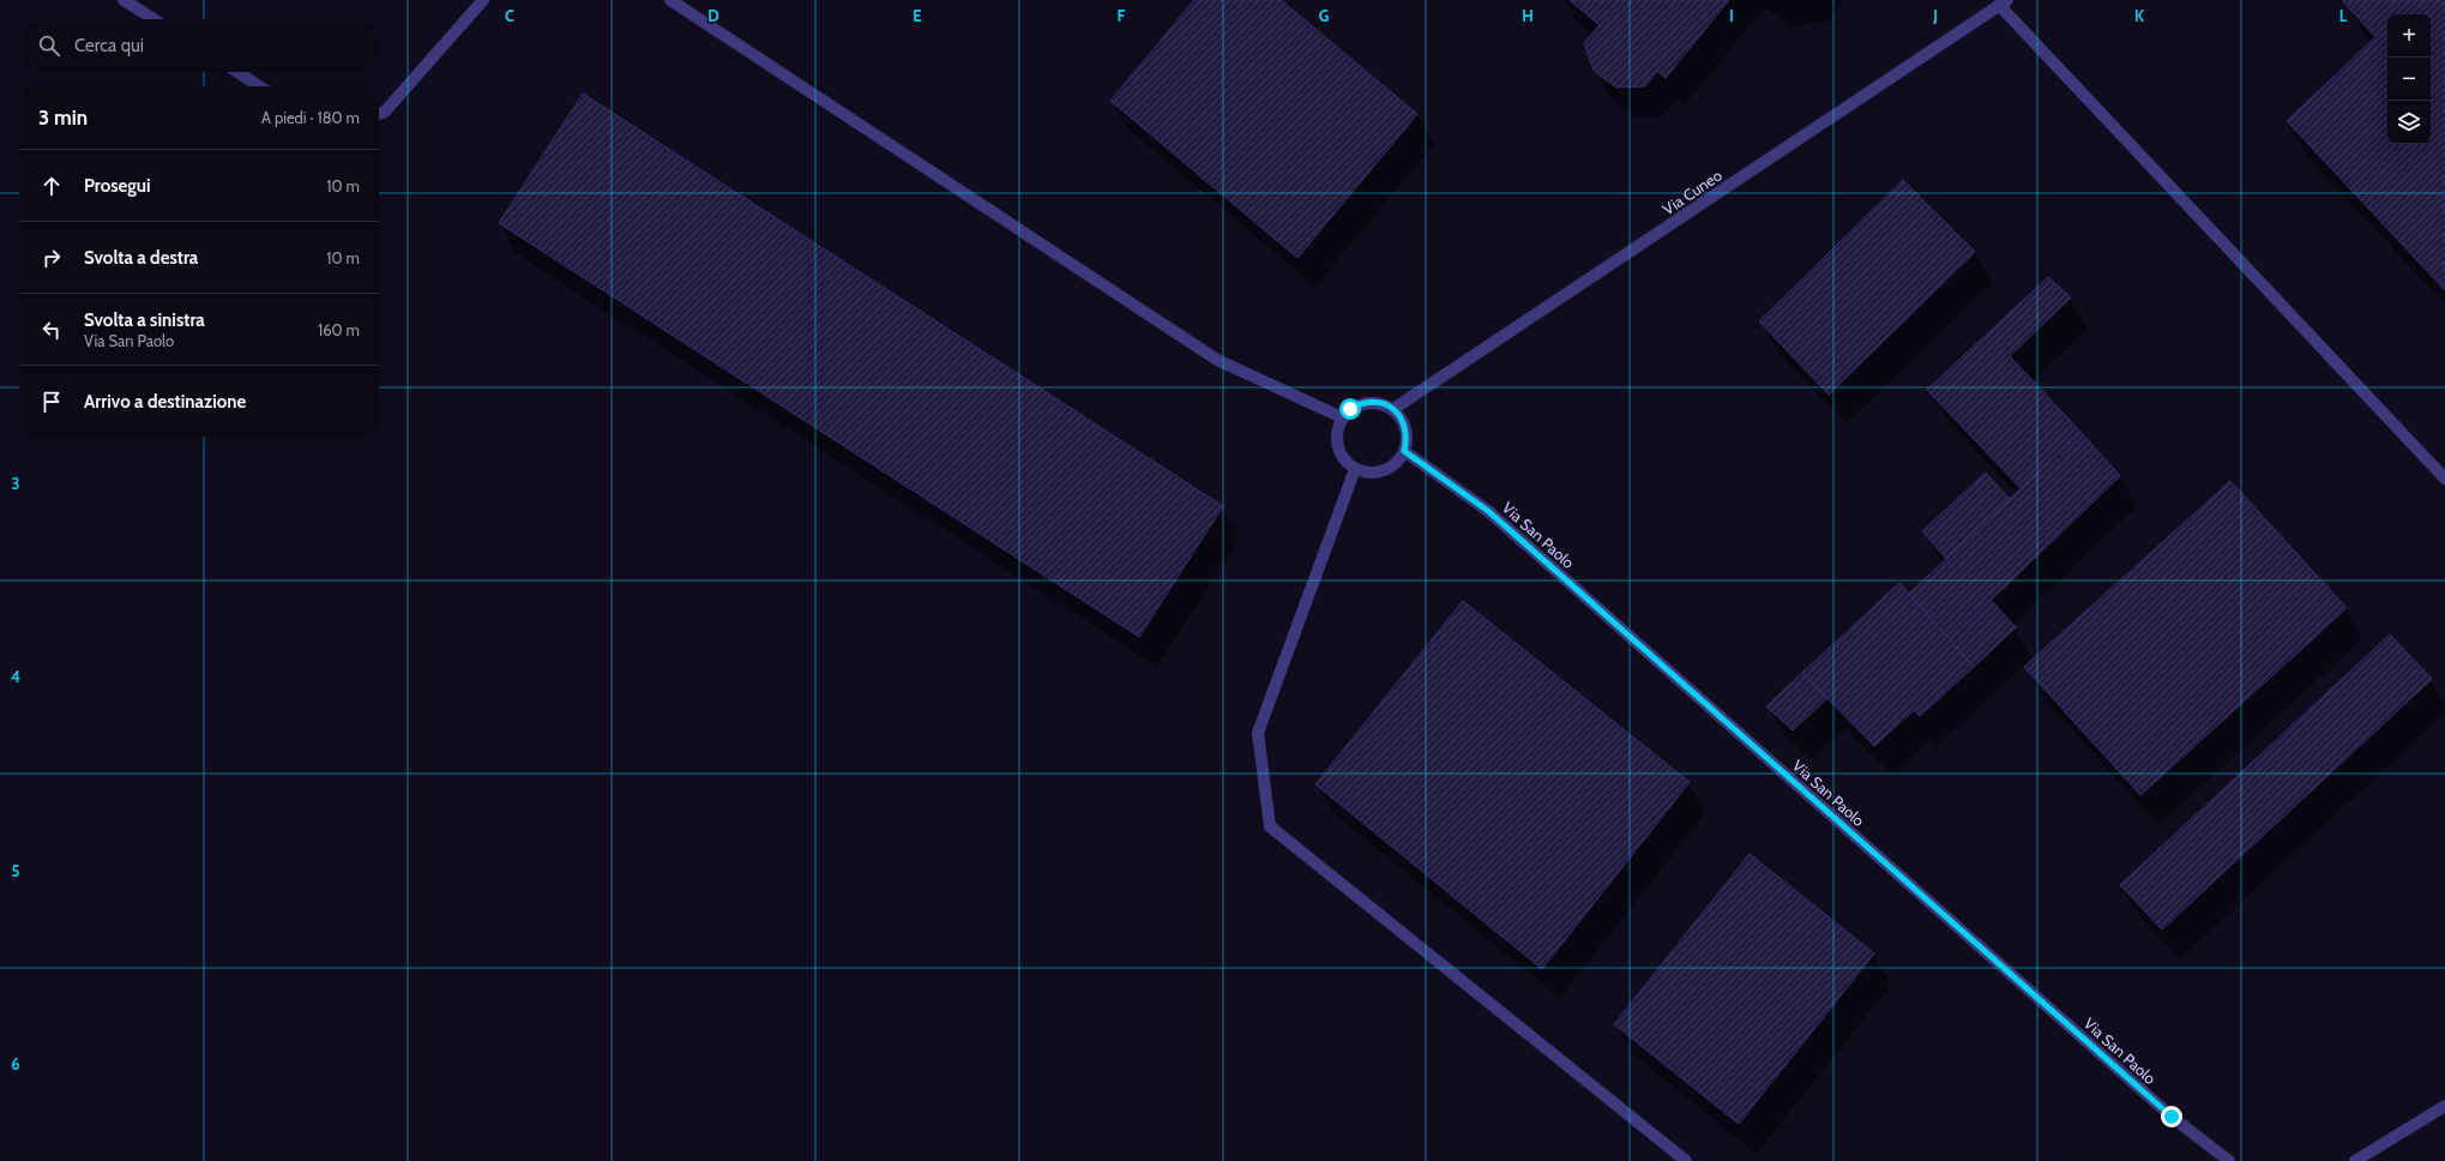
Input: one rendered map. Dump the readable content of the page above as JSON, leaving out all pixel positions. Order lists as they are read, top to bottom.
{
  "streets": {
    "street": ["Via Cuneo", "Via San Paolo"]
  },
  "crossings": [
    ["Via Cuneo", "Via San Paolo"]
  ],
  "page": {
    "map_buttons": ["+", "−"],
    "search": "Cerca qui",
    "heading": ["3 min", "A piedi · 180 m"],
    "list": [
      ["Prosegui", "10 m"],
      ["Svolta a destra", "10 m"],
      ["Svolta a sinistra", "Via San Paolo", "160 m"],
      "Arrivo a destinazione"
    ]
  },
  "grid": {
    "columns": [
      "C",
      "D",
      "E",
      "F",
      "G",
      "H",
      "I",
      "J",
      "K",
      "L"
    ],
    "rows": [
      "3",
      "4",
      "5",
      "6"
    ]
  }
}
